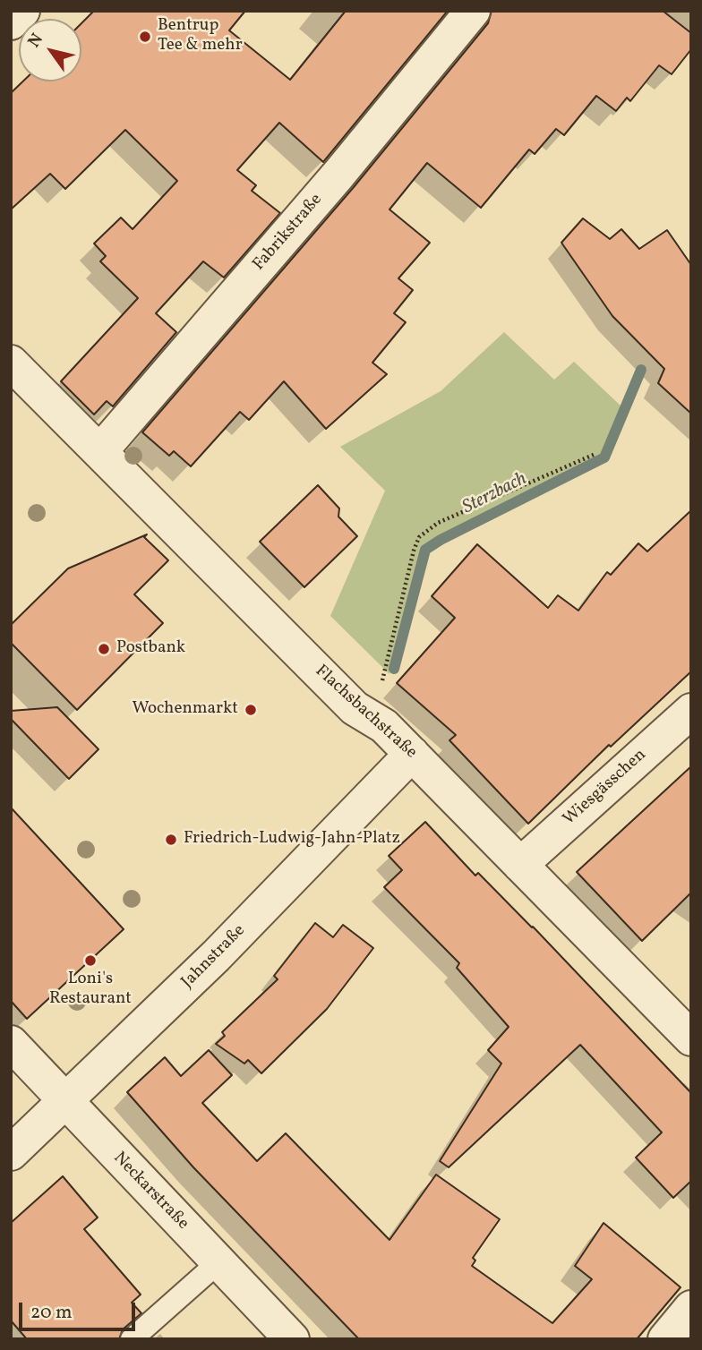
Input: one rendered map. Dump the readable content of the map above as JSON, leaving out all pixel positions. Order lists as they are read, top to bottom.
{
  "streets": {
    "street": [
      "Fabrikstraße",
      "Flachsbachstraße",
      "Wiesgässchen",
      "Jahnstraße",
      "Neckarstraße"
    ]
  },
  "crossings": [
    ["Fabrikstraße", "Flachsbachstraße"],
    ["Flachsbachstraße", "Wiesgässchen"],
    ["Flachsbachstraße", "Jahnstraße"],
    ["Jahnstraße", "Neckarstraße"]
  ],
  "water": ["Sterzbach"],
  "places": [
    "Bentrup Tee & mehr",
    "Postbank",
    "Wochenmarkt",
    "Friedrich-Ludwig-Jahn-Platz",
    "Loni's Restaurant"
  ],
  "scale_bar": "20 m",
  "north": "top left"
}
